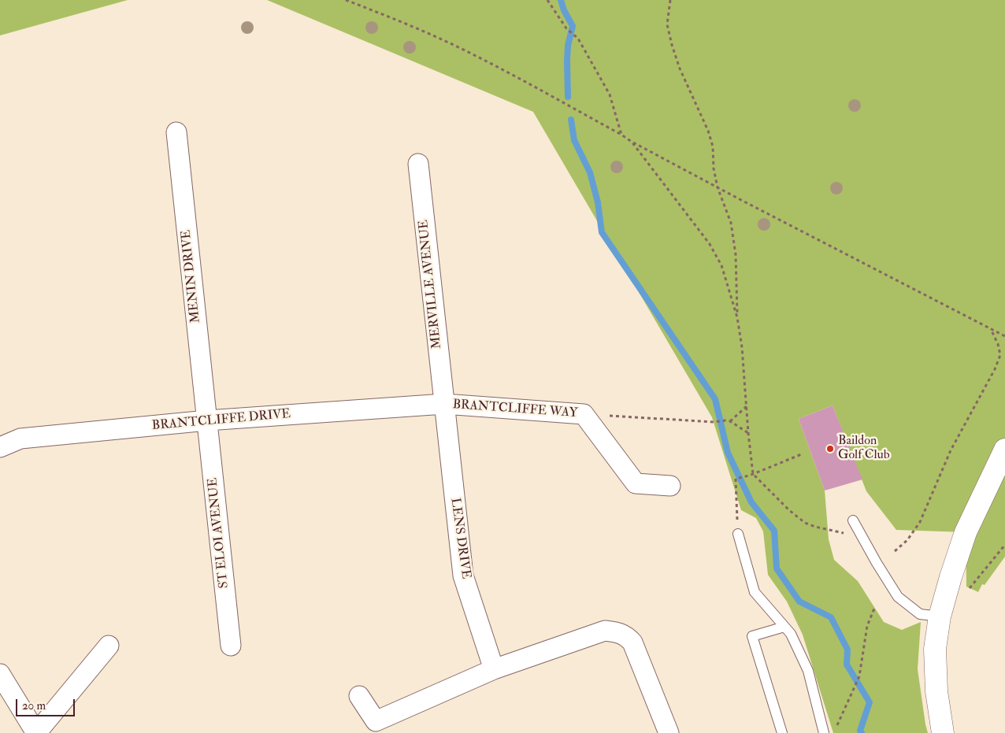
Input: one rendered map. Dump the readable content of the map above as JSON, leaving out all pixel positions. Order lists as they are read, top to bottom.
{
  "streets": {
    "street": [
      "MENIN DRIVE",
      "MERVILLE AVENUE",
      "BRANTCLIFFE WAY",
      "BRANTCLIFFE DRIVE",
      "ST ELOI AVENUE",
      "LENS DRIVE"
    ]
  },
  "crossings": [
    ["MENIN DRIVE", "BRANTCLIFFE DRIVE"],
    ["MENIN DRIVE", "ST ELOI AVENUE"],
    ["MERVILLE AVENUE", "BRANTCLIFFE WAY"],
    ["MERVILLE AVENUE", "BRANTCLIFFE DRIVE"],
    ["MERVILLE AVENUE", "LENS DRIVE"],
    ["BRANTCLIFFE WAY", "BRANTCLIFFE DRIVE"],
    ["BRANTCLIFFE WAY", "LENS DRIVE"],
    ["BRANTCLIFFE DRIVE", "ST ELOI AVENUE"],
    ["BRANTCLIFFE DRIVE", "LENS DRIVE"]
  ],
  "places": ["Baildon Golf Club"],
  "scale_bar": "20 m"
}
